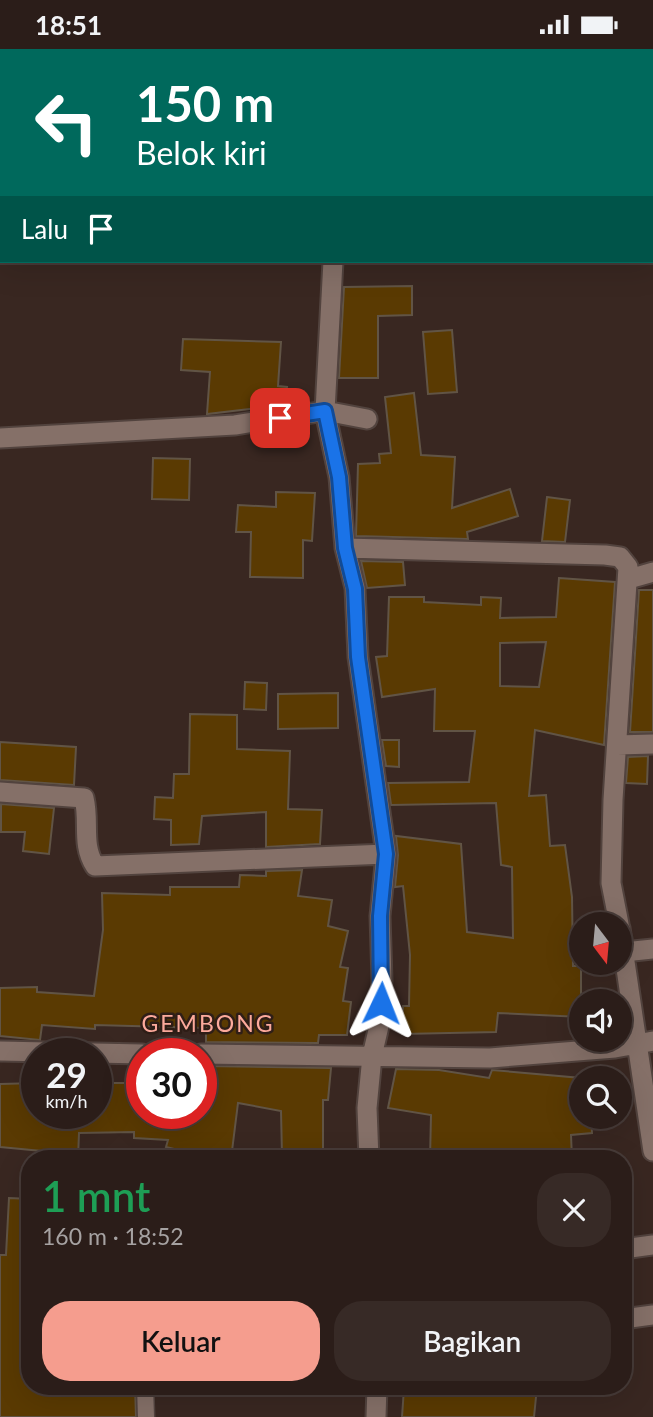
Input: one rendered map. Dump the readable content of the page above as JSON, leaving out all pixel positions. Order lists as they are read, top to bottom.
{
  "districts": ["GEMBONG"],
  "north": "bottom",
  "page": {
    "status": "18:51",
    "turn": ["150 m", "Belok kiri"],
    "then": "Lalu",
    "speed": "29 km/h",
    "limit": "30",
    "heading": ["1 mnt", "160 m · 18:52"],
    "buttons": ["Keluar", "Bagikan"]
  }
}
